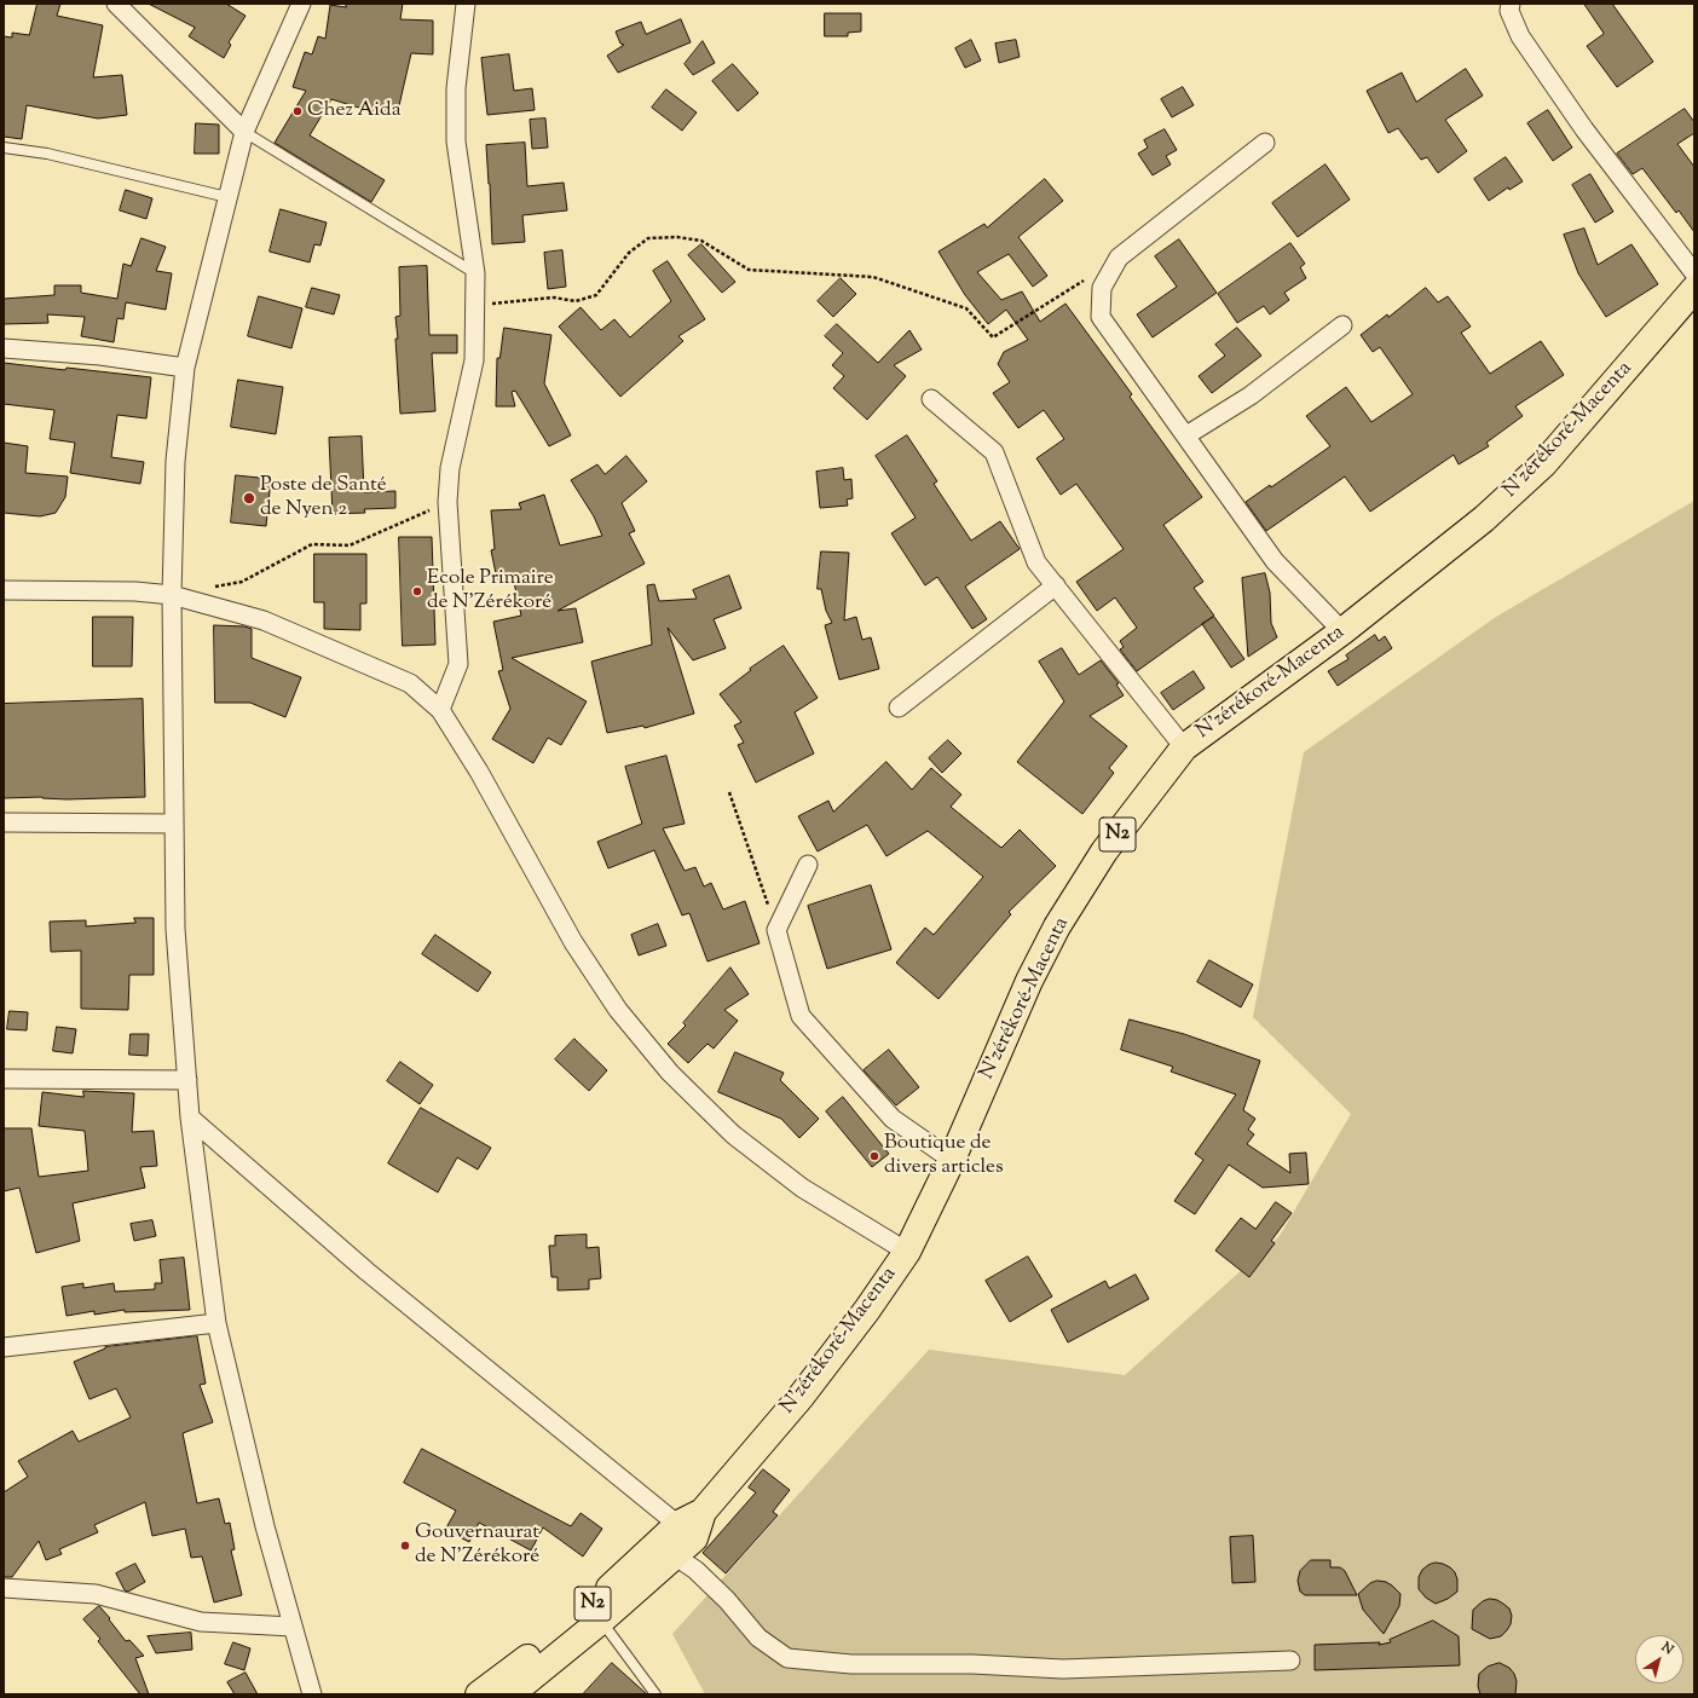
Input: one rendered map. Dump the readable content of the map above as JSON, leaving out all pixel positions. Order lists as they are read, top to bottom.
{
  "streets": {
    "highway": ["N'zérékoré-Macenta", "N2"]
  },
  "places": [
    "Chez Aida",
    "Poste de Santé de Nyen 2",
    "Ecole Primaire de N'Zérékoré",
    "Boutique de divers articles",
    "Gouvernaurat de N'Zérékoré"
  ],
  "north": "top right"
}
